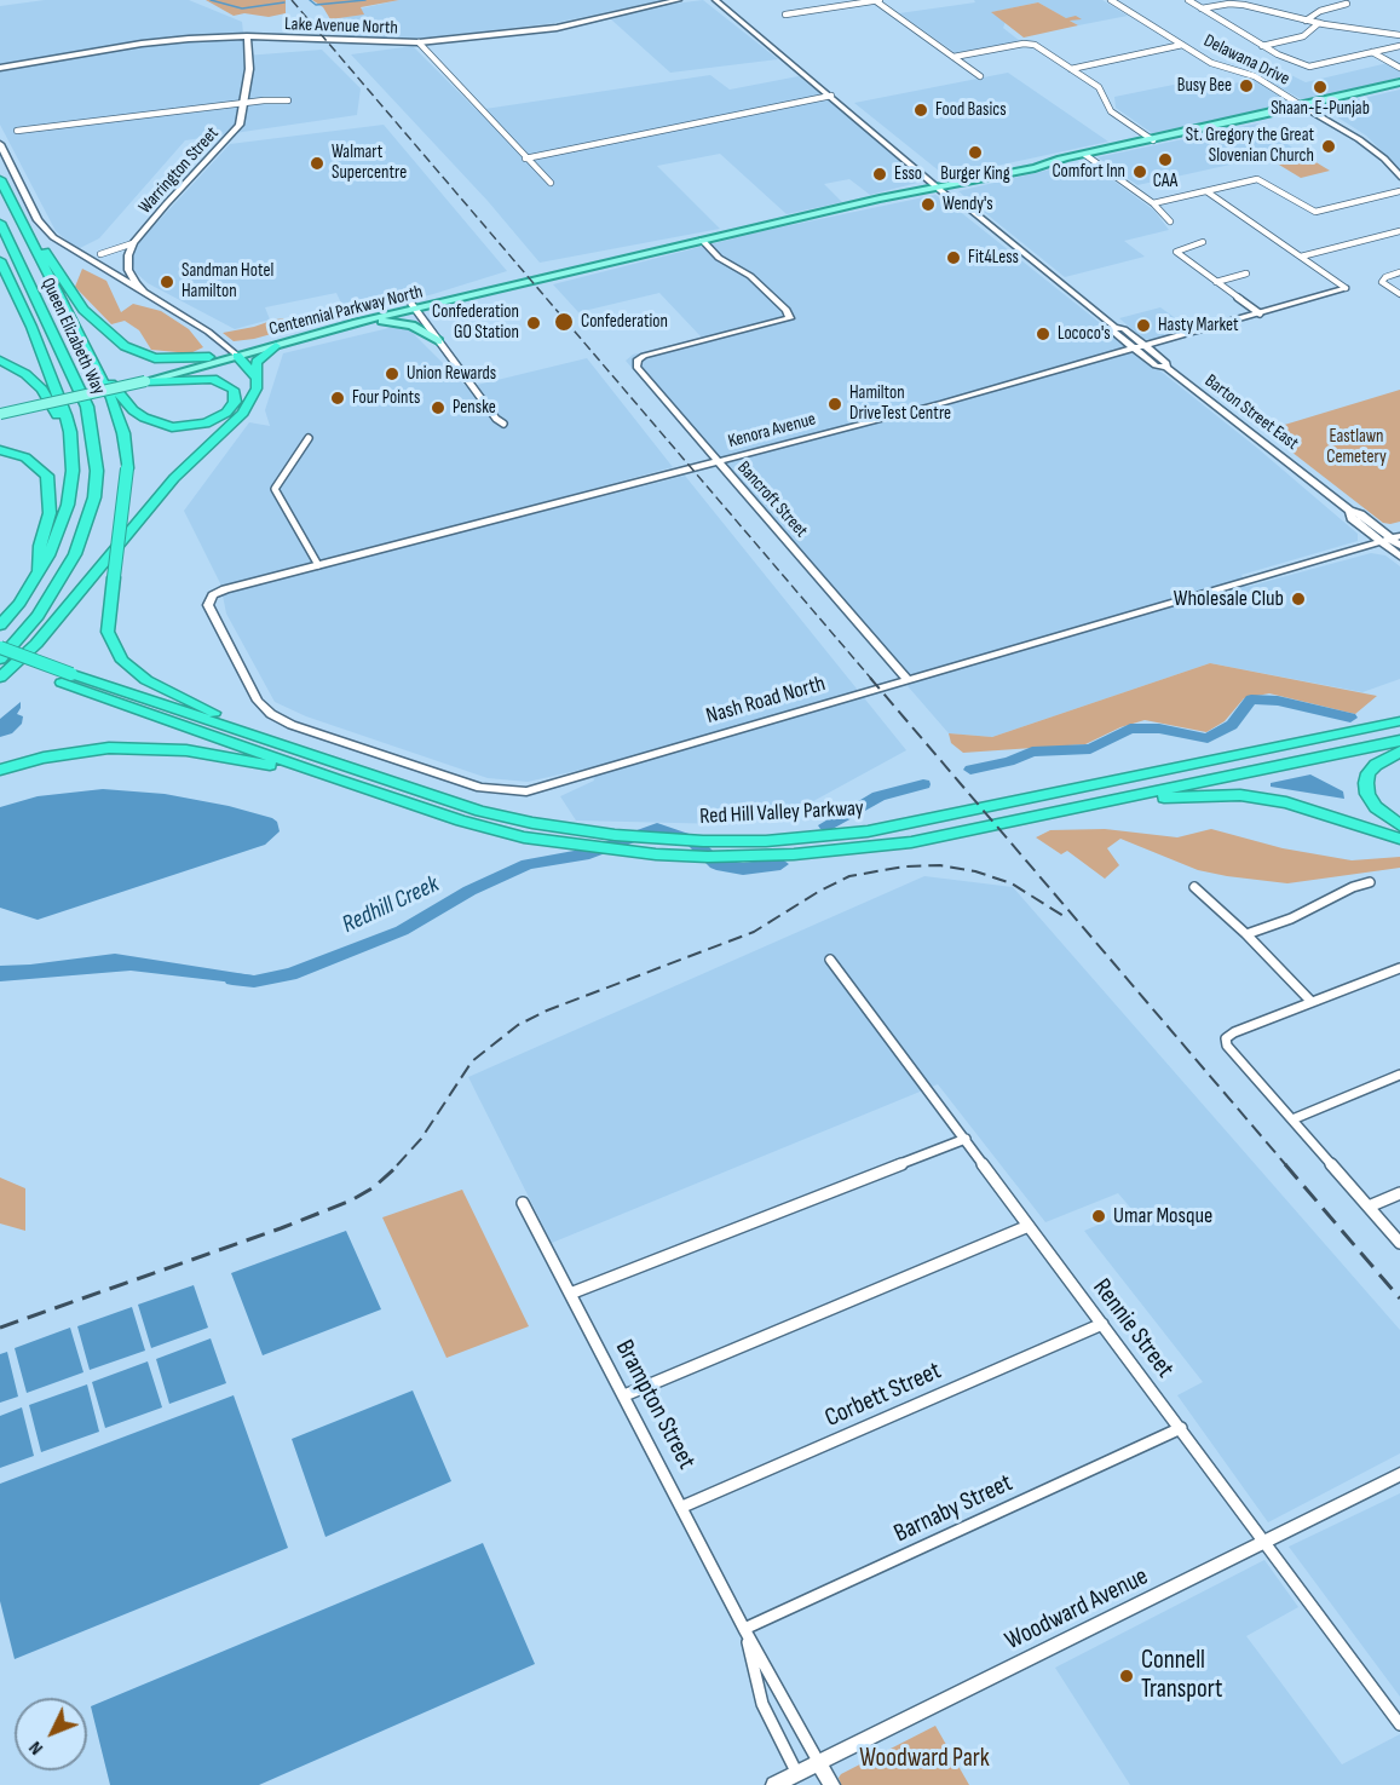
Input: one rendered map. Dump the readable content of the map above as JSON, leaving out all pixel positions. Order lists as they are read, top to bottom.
{
  "streets": {
    "highway": ["Queen Elizabeth Way", "Red Hill Valley Parkway"],
    "main road": ["Centennial Parkway North"],
    "street": [
      "Lake Avenue North",
      "Delawana Drive",
      "Warrington Street",
      "Barton Street East",
      "Kenora Avenue",
      "Bancroft Street",
      "Nash Road North",
      "Rennie Street",
      "Corbett Street",
      "Brampton Street",
      "Barnaby Street",
      "Woodward Avenue"
    ]
  },
  "crossings": [
    ["Lake Avenue North", "Warrington Street"],
    ["Delawana Drive", "Centennial Parkway North"],
    ["Centennial Parkway North", "Barton Street East"],
    ["Centennial Parkway North", "Bancroft Street"],
    ["Barton Street East", "Kenora Avenue"],
    ["Barton Street East", "Nash Road North"],
    ["Kenora Avenue", "Bancroft Street"],
    ["Kenora Avenue", "Nash Road North"],
    ["Bancroft Street", "Nash Road North"],
    ["Rennie Street", "Corbett Street"],
    ["Rennie Street", "Barnaby Street"],
    ["Rennie Street", "Woodward Avenue"],
    ["Corbett Street", "Brampton Street"],
    ["Brampton Street", "Barnaby Street"],
    ["Brampton Street", "Woodward Avenue"]
  ],
  "water": ["Redhill Creek"],
  "parks": ["Eastlawn Cemetery", "Woodward Park"],
  "places": [
    "Busy Bee",
    "Shaan-E-Punjab",
    "Food Basics",
    "St. Gregory the Great Slovenian Church",
    "Burger King",
    "CAA",
    "Walmart Supercentre",
    "Comfort Inn",
    "Esso",
    "Wendy's",
    "Fit4Less",
    "Sandman Hotel Hamilton",
    "Confederation",
    "Confederation GO Station",
    "Hasty Market",
    "Lococo's",
    "Union Rewards",
    "Four Points",
    "Hamilton DriveTest Centre",
    "Penske",
    "Wholesale Club",
    "Umar Mosque",
    "Connell Transport"
  ],
  "north": "bottom left"
}
